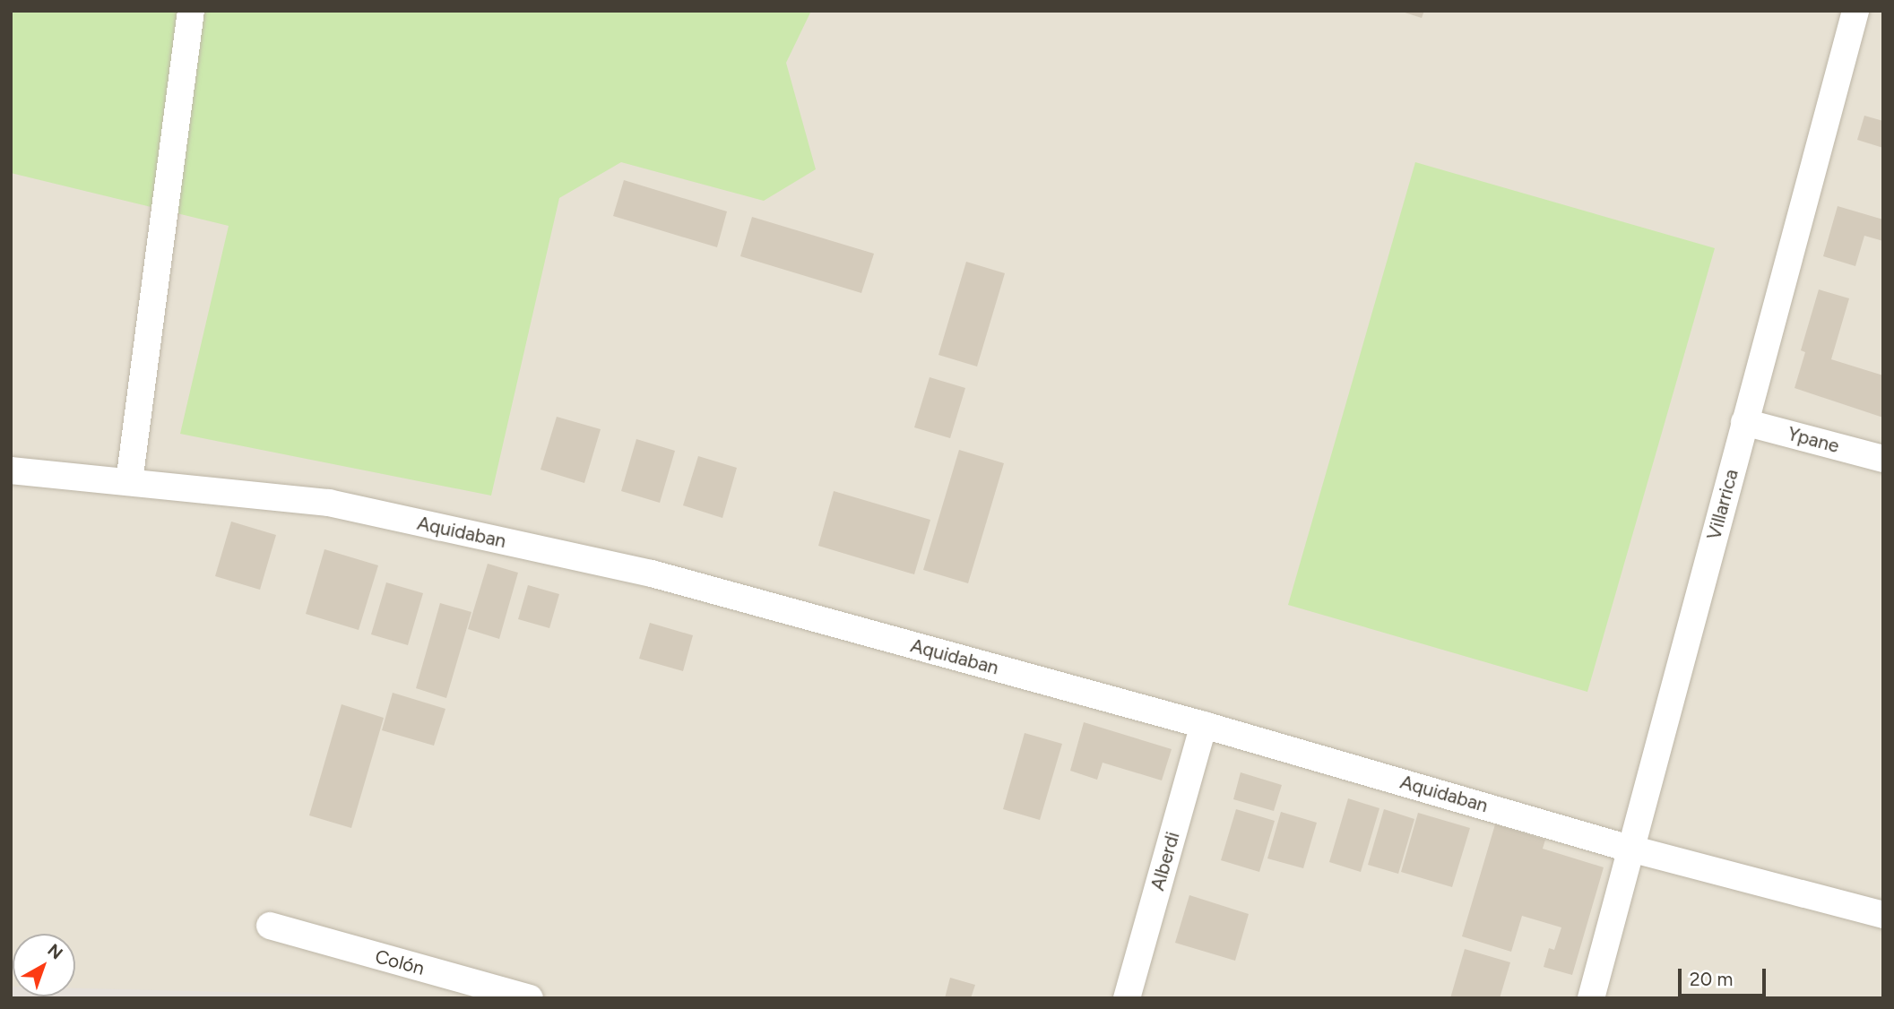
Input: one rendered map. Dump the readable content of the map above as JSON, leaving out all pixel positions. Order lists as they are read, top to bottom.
{
  "streets": {
    "street": [
      "Ypane",
      "Villarrica",
      "Aquidaban",
      "Alberdi",
      "Colón"
    ]
  },
  "crossings": [
    ["Ypane", "Villarrica"],
    ["Villarrica", "Aquidaban"],
    ["Aquidaban", "Alberdi"]
  ],
  "scale_bar": "20 m",
  "north": "top right"
}
